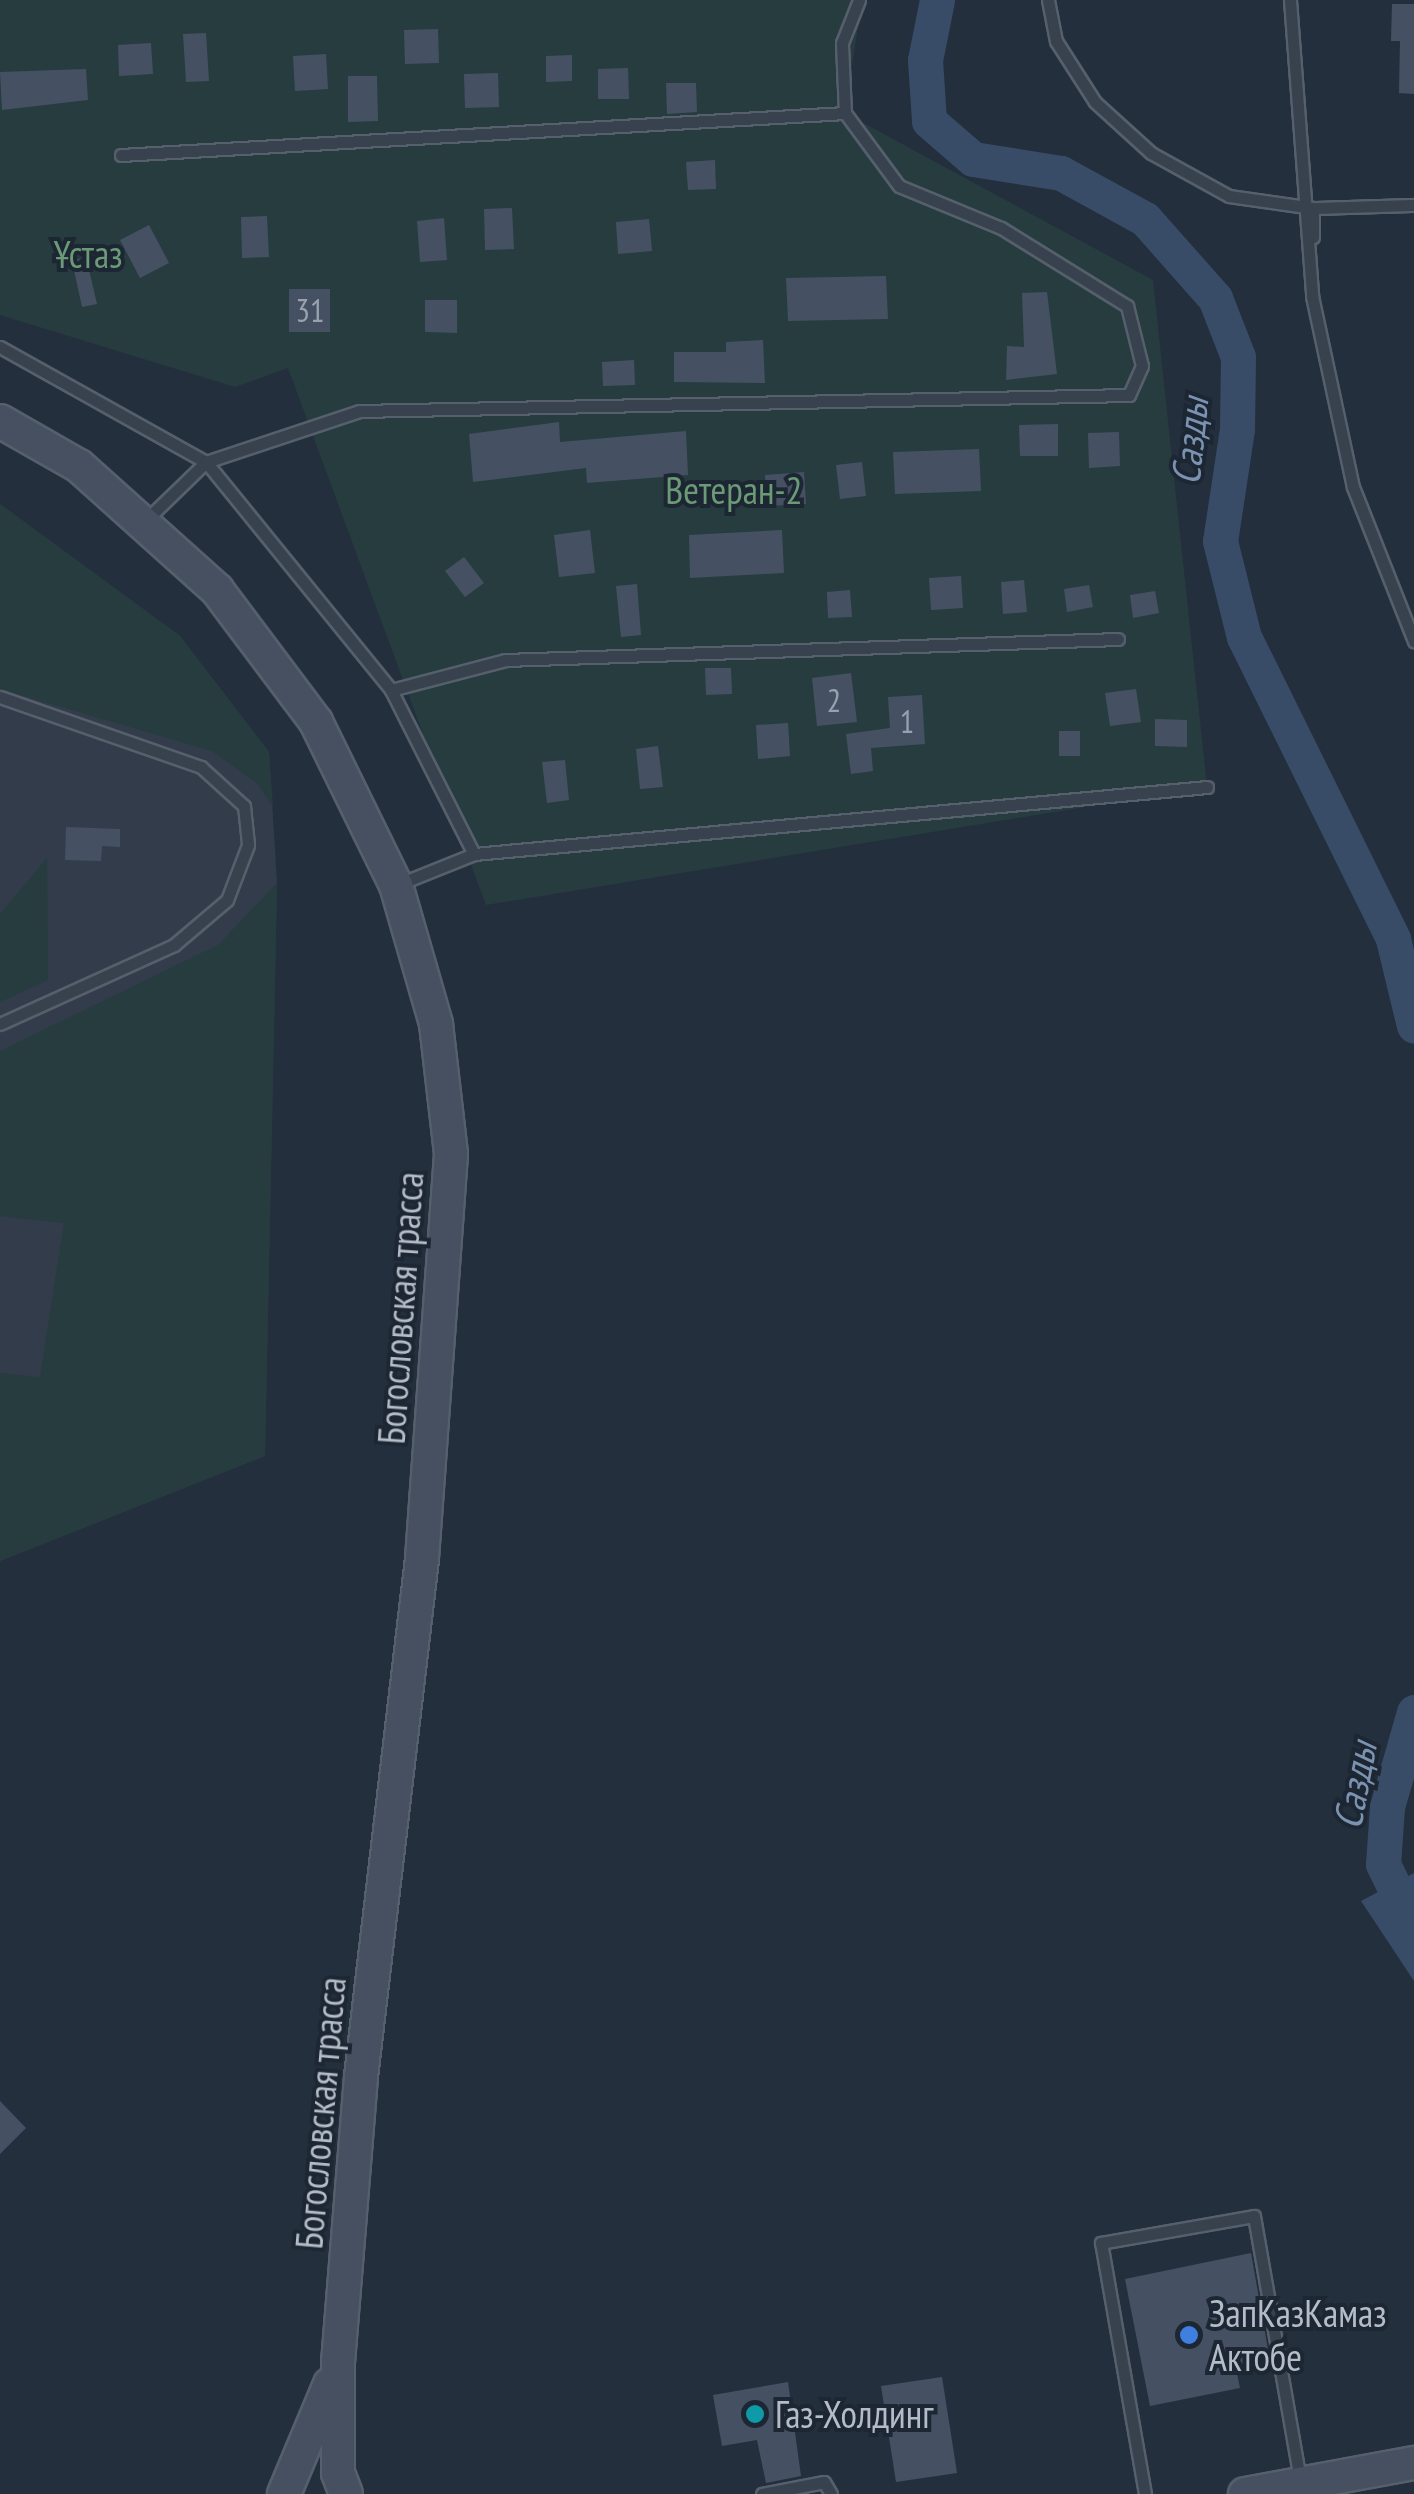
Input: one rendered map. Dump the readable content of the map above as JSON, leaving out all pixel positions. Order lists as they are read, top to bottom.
{
  "streets": {
    "main road": ["Богословская трасса"]
  },
  "water": ["Сазды"],
  "parks": ["Ұстаз", "Ветеран-2"],
  "places": ["ЗапКазКамаз Актобе", "Газ-Холдинг"],
  "house_numbers": ["31", "2", "1"]
}
